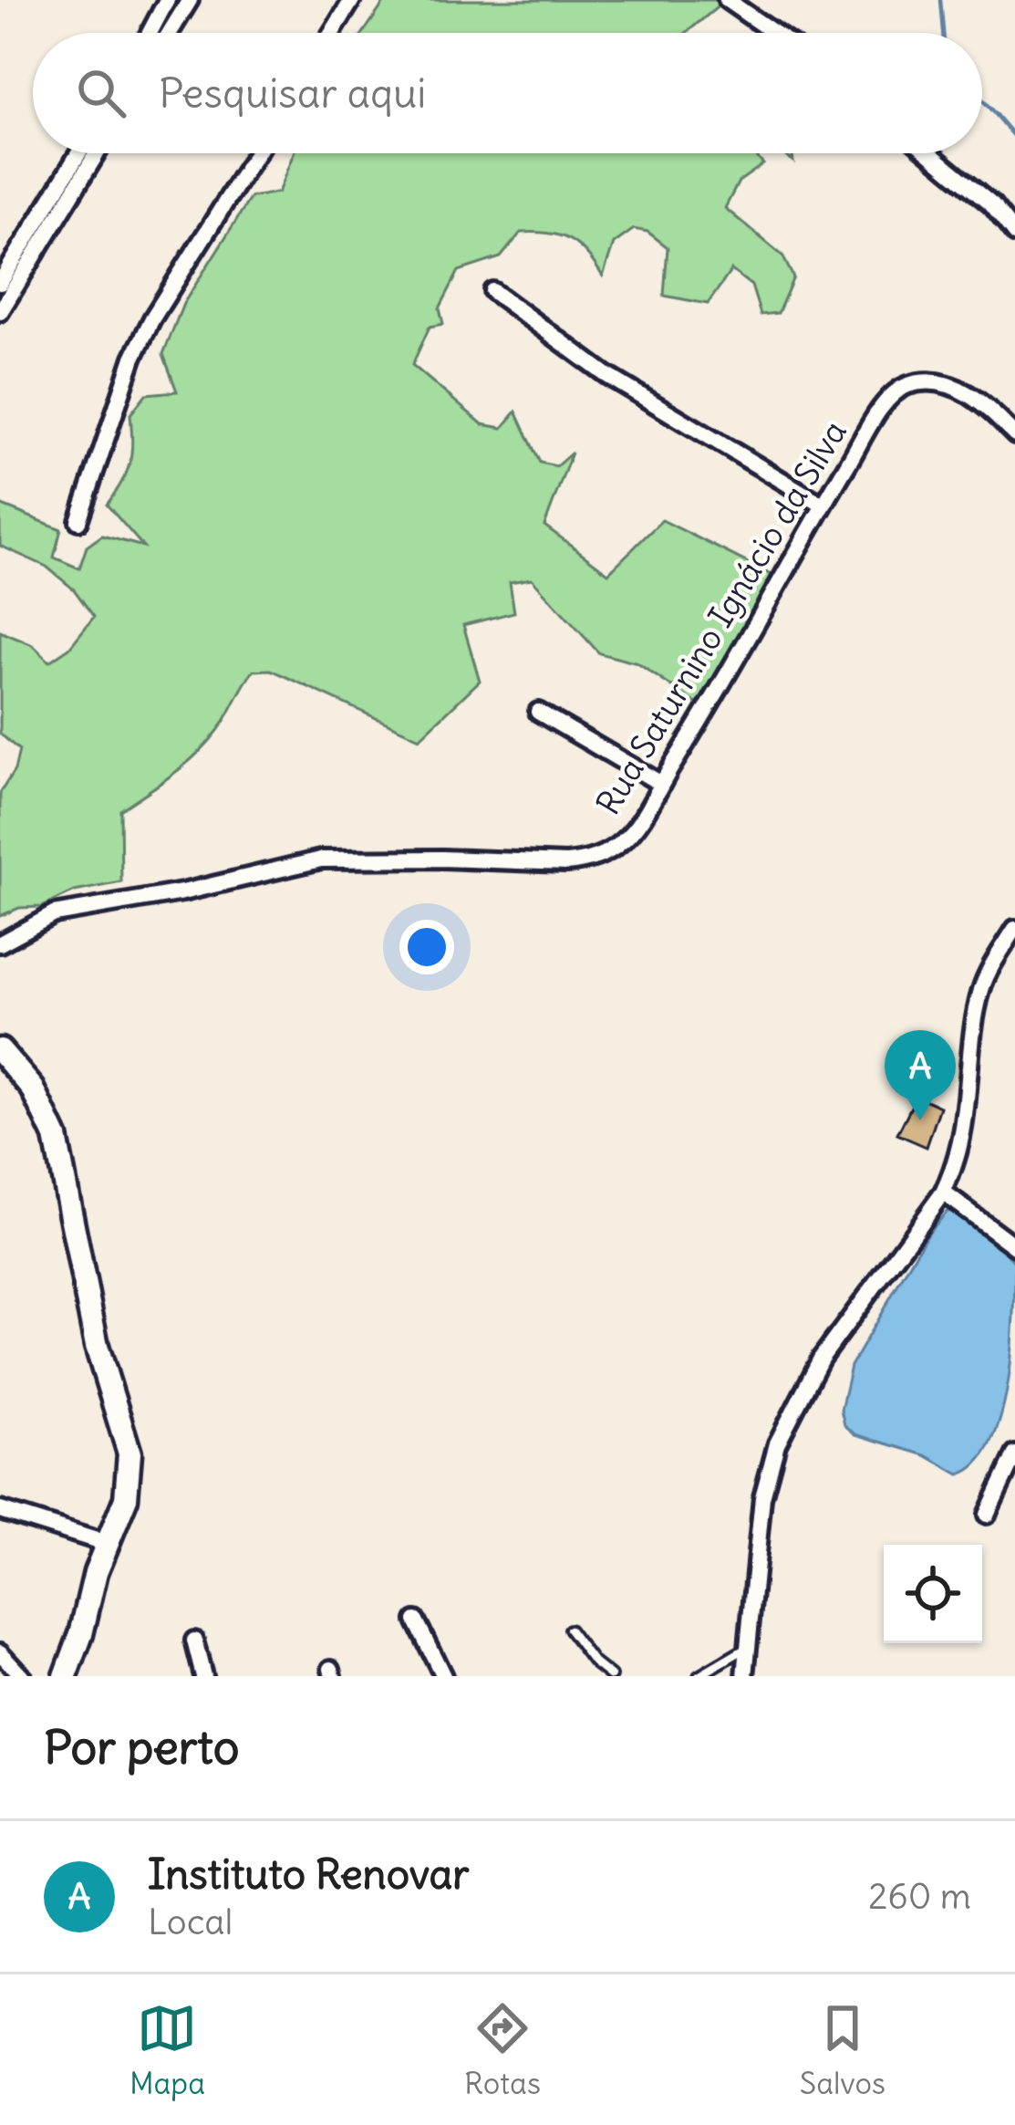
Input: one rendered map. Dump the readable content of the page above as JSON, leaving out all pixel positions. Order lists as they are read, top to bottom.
{
  "streets": {
    "street": ["Rua Saturnino Ignácio da Silva"]
  },
  "page": {
    "search": "Pesquisar aqui",
    "pins": "A",
    "heading": "Por perto",
    "list": [
      {
        "mark": "A",
        "name": "Instituto Renovar",
        "note": "Local",
        "value": "260 m"
      }
    ],
    "nav": ["Mapa", "Rotas", "Salvos"]
  }
}
